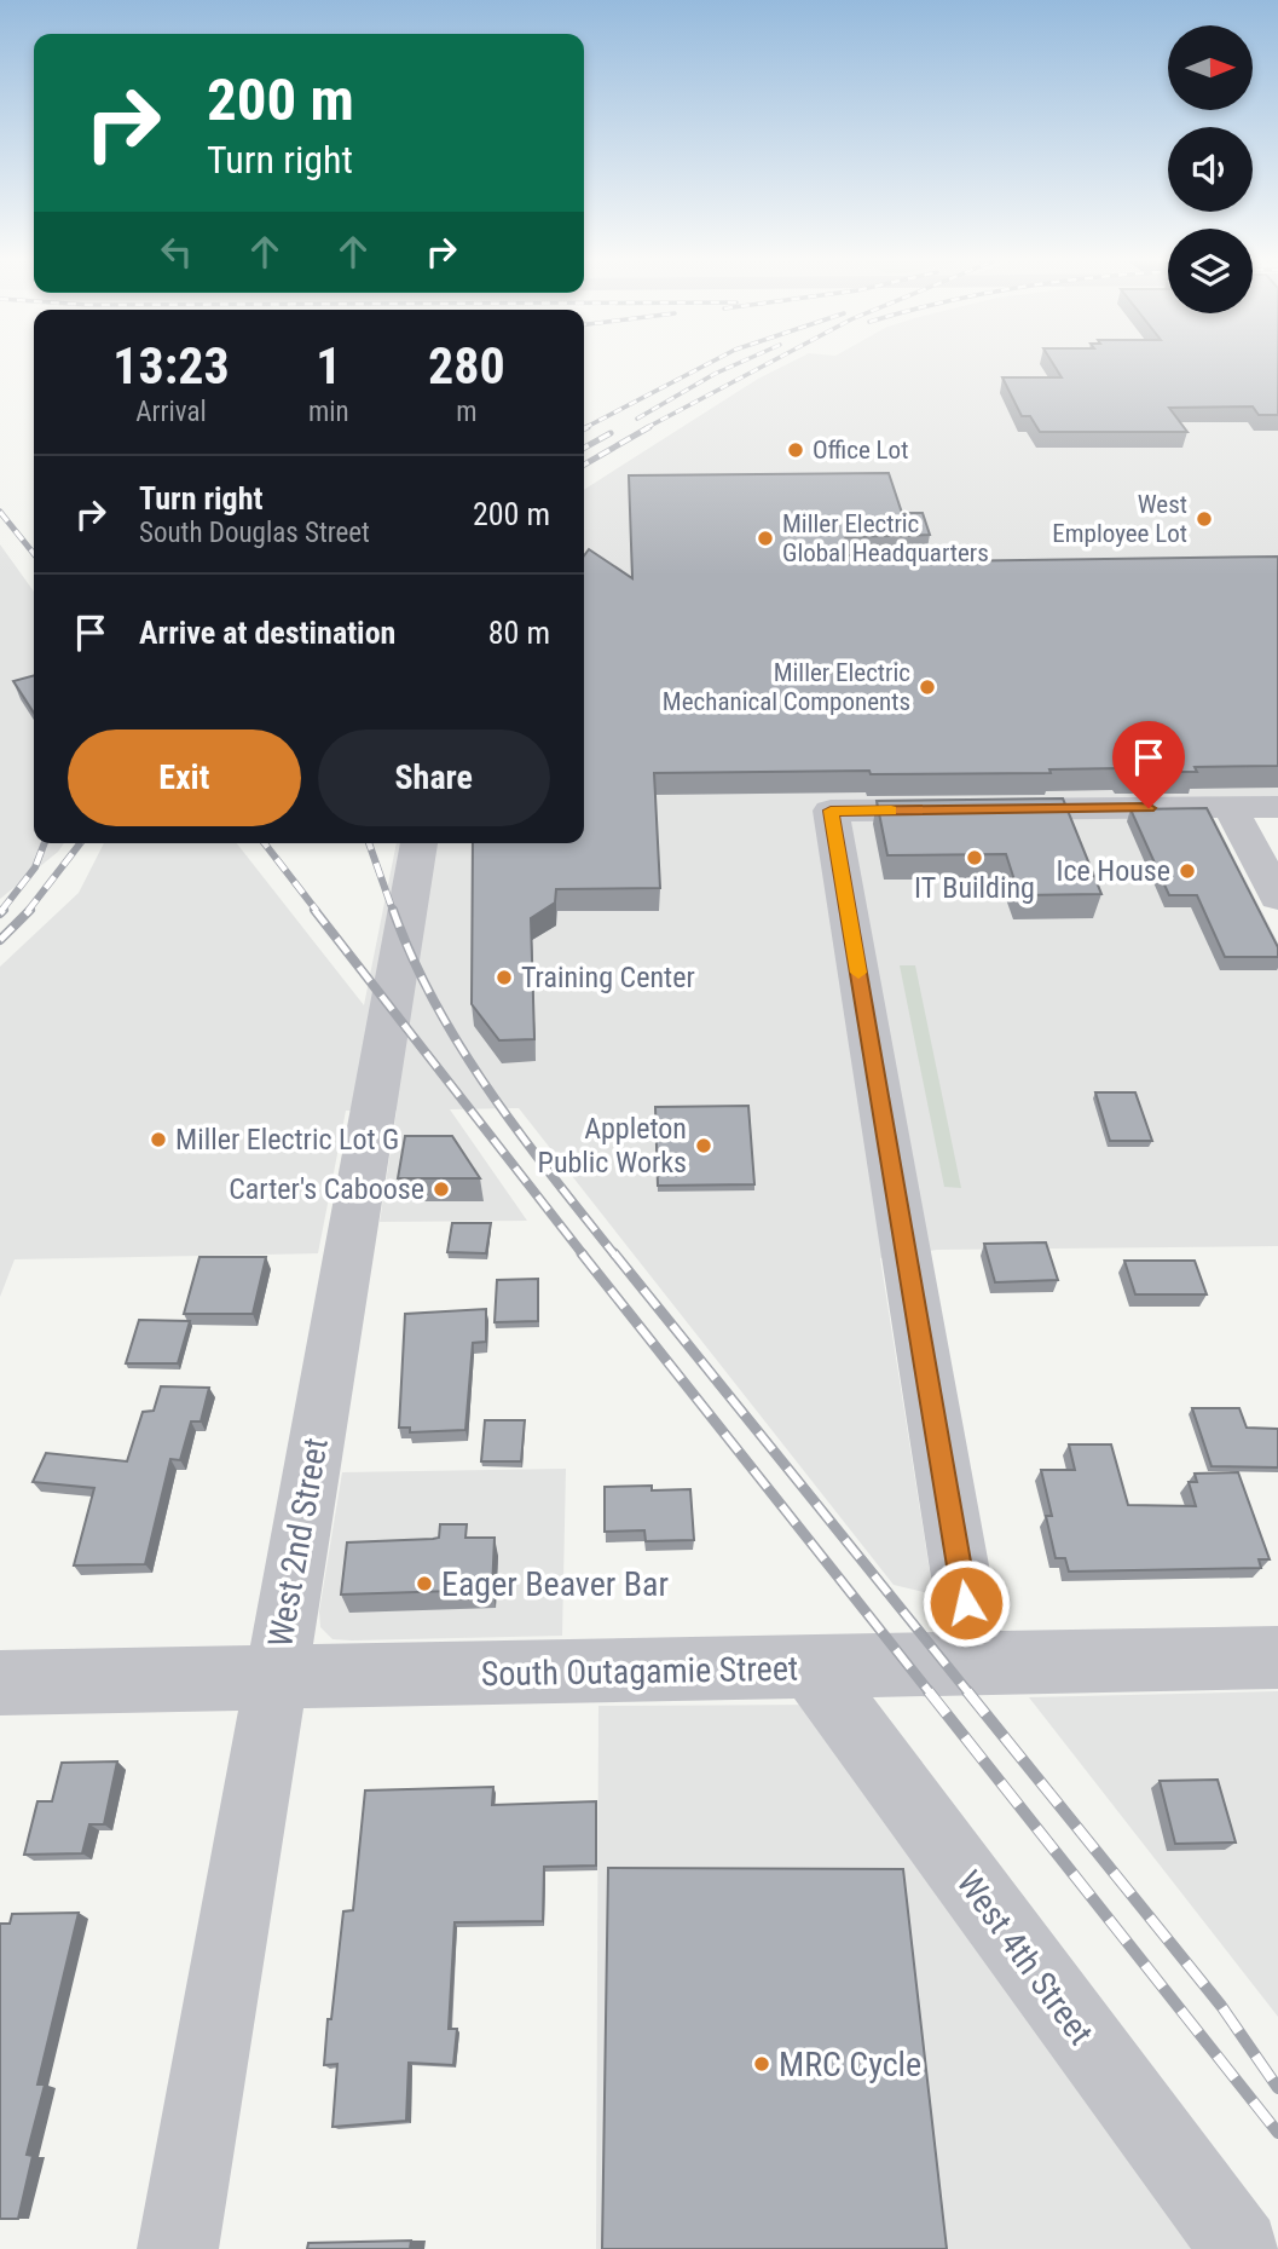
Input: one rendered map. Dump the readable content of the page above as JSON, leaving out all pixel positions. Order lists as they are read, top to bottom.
{
  "streets": {
    "street": ["West 2nd Street", "South Outagamie Street", "West 4th Street"]
  },
  "crossings": [
    ["West 2nd Street", "South Outagamie Street"],
    ["South Outagamie Street", "West 4th Street"]
  ],
  "places": [
    "Office Lot",
    "West Employee Lot",
    "Miller Electric Global Headquarters",
    "Miller Electric Mechanical Components",
    "IT Building",
    "Ice House",
    "Training Center",
    "Miller Electric Lot G",
    "Appleton Public Works",
    "Carter's Caboose",
    "Eager Beaver Bar",
    "MRC Cycle"
  ],
  "north": "right",
  "page": {
    "turn": ["200 m", "Turn right"],
    "eta": [
      "13:23",
      "Arrival",
      "1",
      "min",
      "280",
      "m"
    ],
    "list": [
      {
        "name": "Turn right",
        "note": "South Douglas Street",
        "value": "200 m"
      },
      {
        "name": "Arrive at destination",
        "value": "80 m"
      }
    ],
    "buttons": ["Exit", "Share"]
  }
}
